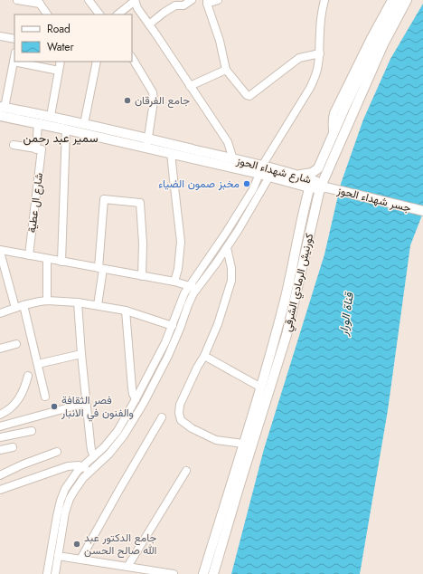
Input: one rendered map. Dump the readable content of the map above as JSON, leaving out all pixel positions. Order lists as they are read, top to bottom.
{
  "streets": {
    "main road": ["شارع شهداء الحوز", "جسر شهداء الحوز", "كورنيش الرمادي الشرقي"],
    "street": ["شارع ال عطية"]
  },
  "crossings": [
    ["شارع شهداء الحوز", "جسر شهداء الحوز"],
    ["شارع شهداء الحوز", "شارع ال عطية"],
    ["شارع شهداء الحوز", "كورنيش الرمادي الشرقي"],
    ["جسر شهداء الحوز", "كورنيش الرمادي الشرقي"]
  ],
  "districts": ["سمير عبد رحمن"],
  "water": ["قناة الورار"],
  "places": [
    "جامع الفرقان",
    "مخبز صمون الضياء",
    "فصر الثقافة والفنون في الانبار",
    "جامع الدكتور عبد الله صالح الحسن"
  ],
  "legend": ["Road", "Water"]
}
